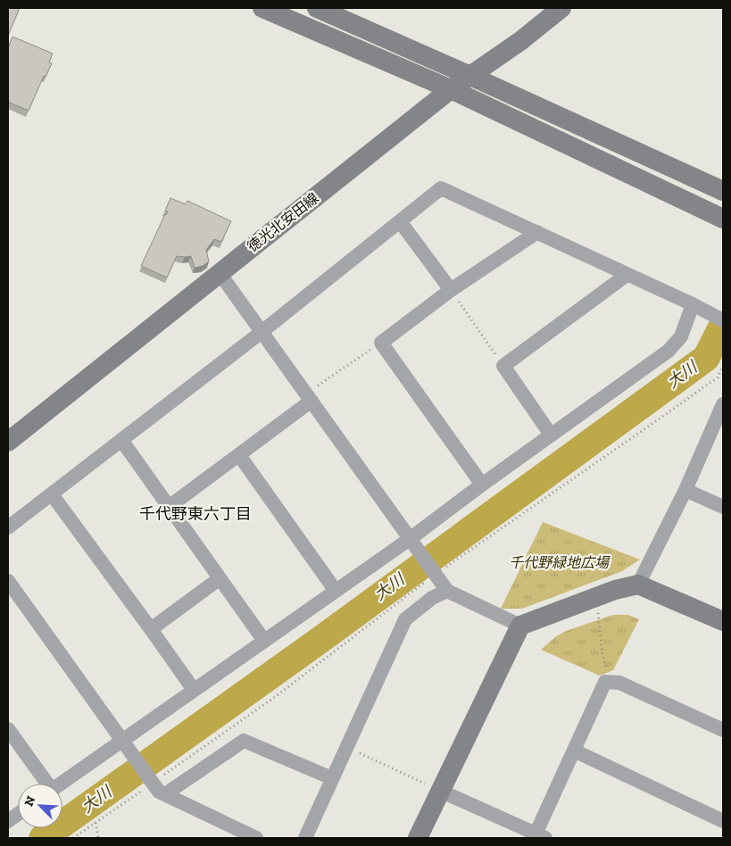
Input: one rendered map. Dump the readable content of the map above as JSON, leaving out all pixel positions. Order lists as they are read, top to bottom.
{
  "streets": {
    "street": ["徳光北安田線"]
  },
  "districts": ["千代野東六丁目"],
  "water": ["大川"],
  "parks": ["千代野緑地広場"],
  "north": "top left"
}
